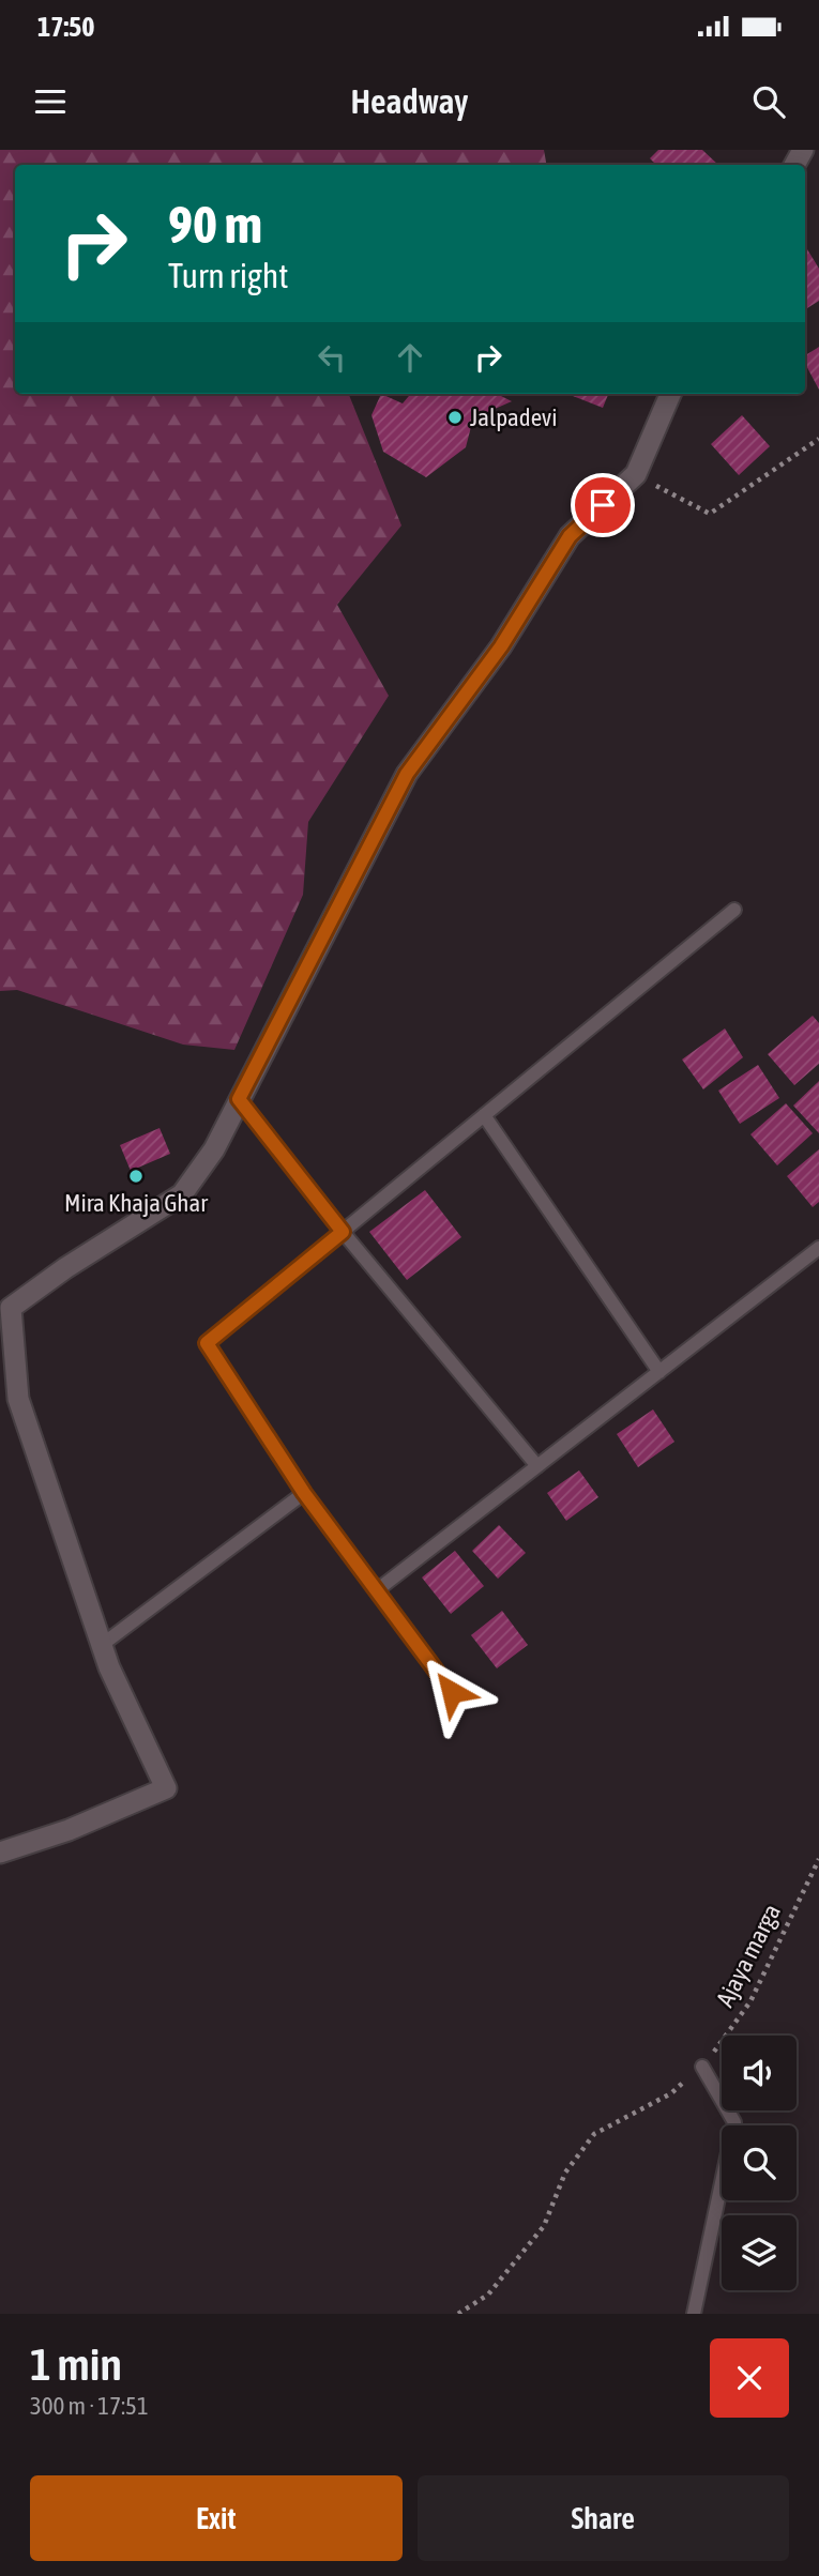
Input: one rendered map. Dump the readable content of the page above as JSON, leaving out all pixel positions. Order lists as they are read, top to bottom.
{
  "streets": {
    "path": ["Ajaya marga"]
  },
  "places": ["Jalpadevi", "Mira Khaja Ghar"],
  "page": {
    "status": "17:50",
    "header": "Headway",
    "turn": ["90 m", "Turn right"],
    "heading": ["1 min", "300 m · 17:51"],
    "buttons": ["Exit", "Share"]
  }
}
